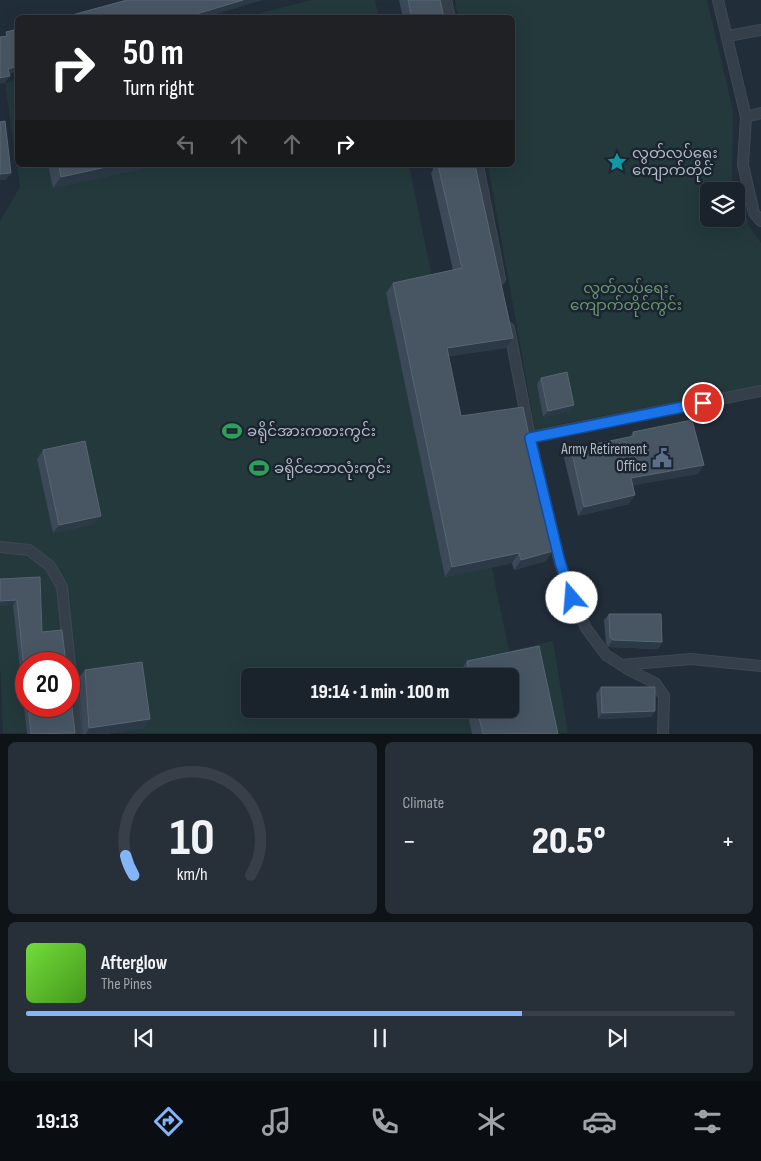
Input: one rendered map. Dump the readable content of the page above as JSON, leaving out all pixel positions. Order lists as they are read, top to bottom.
{
  "parks": ["လွတ်လပ်ရေး ကျောက်တိုင်ကွင်း"],
  "places": {
    "place": ["လွတ်လပ်ရေး ကျောက်တိုင်"],
    "sports": ["ခရိုင်အားကစားကွင်း", "ခရိုင်ဘောလုံးကွင်း"],
    "public building": ["Army Retirement Office"]
  },
  "page": {
    "turn": ["50 m", "Turn right"],
    "limit": "20",
    "trip": "19:14 · 1 min · 100 m",
    "tile": "Climate",
    "heat": ["−", "20.5°", "+"],
    "song": ["Afterglow", "The Pines"],
    "tabs": "19:13",
    "gauge": ["10", "km/h"]
  }
}
